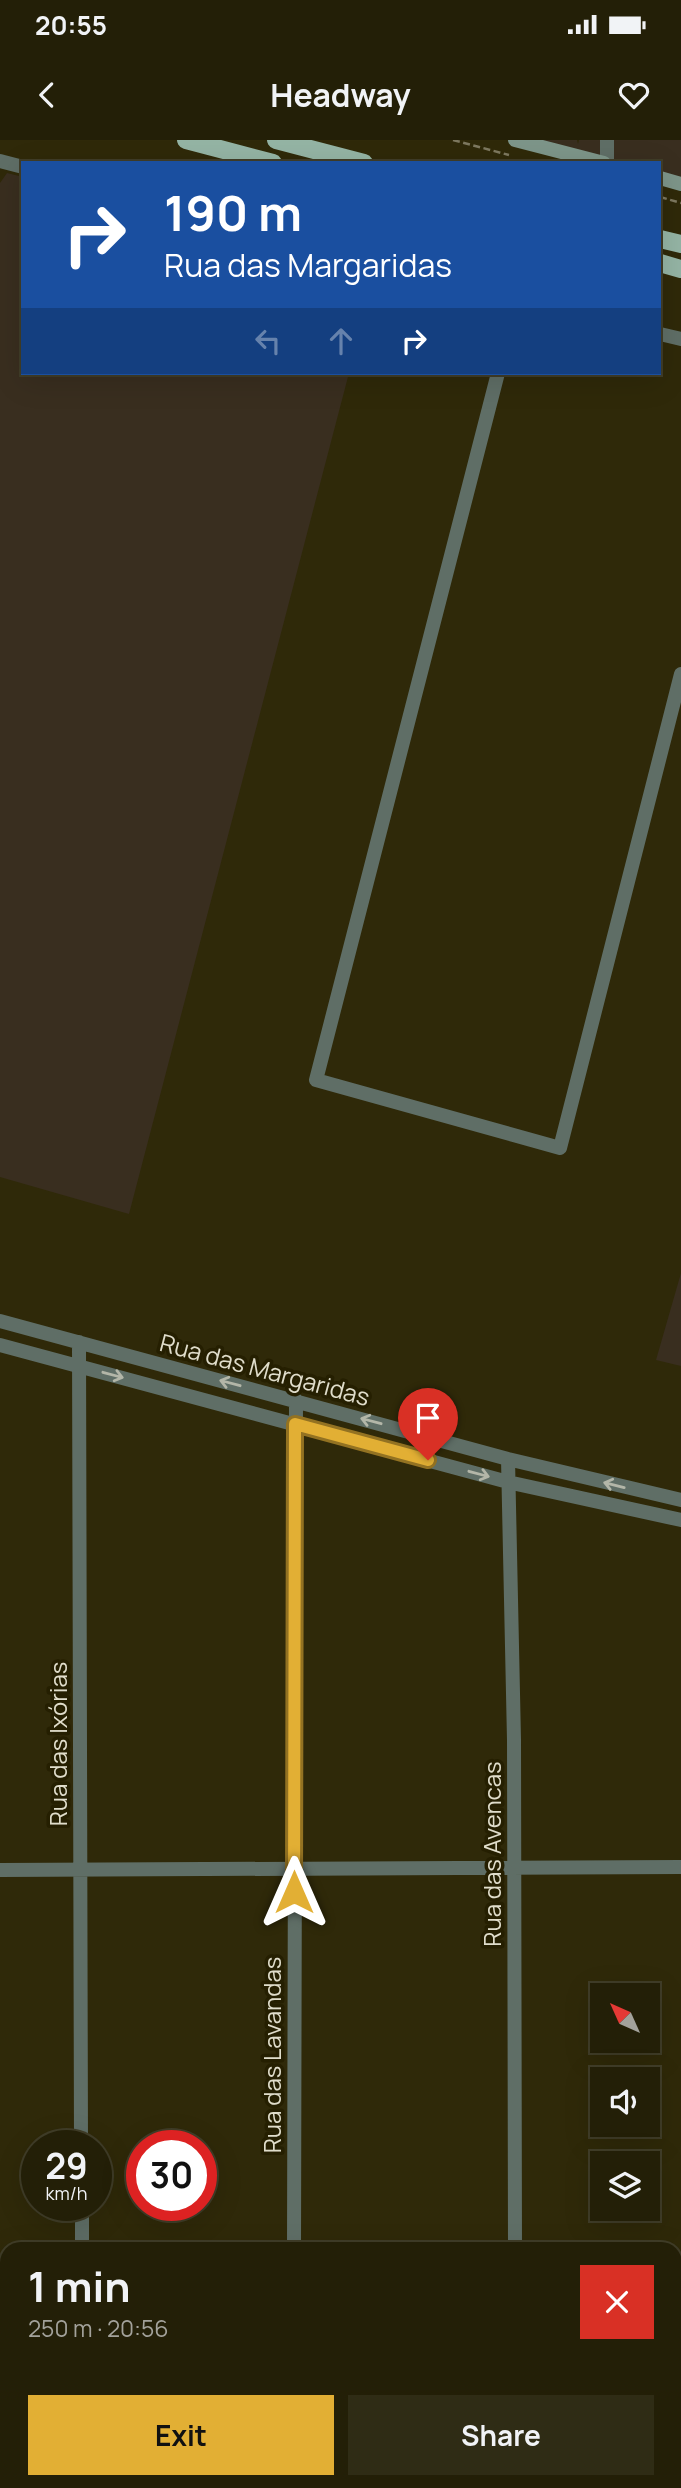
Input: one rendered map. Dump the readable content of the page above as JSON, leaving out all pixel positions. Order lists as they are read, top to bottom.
{
  "streets": {
    "street": [
      "Rua das Margaridas",
      "Rua das Ixórias",
      "Rua das Avencas",
      "Rua das Lavandas"
    ]
  },
  "crossings": [
    ["Rua das Margaridas", "Rua das Ixórias"],
    ["Rua das Margaridas", "Rua das Avencas"],
    ["Rua das Margaridas", "Rua das Lavandas"]
  ],
  "north": "top left",
  "page": {
    "status": "20:55",
    "header": "Headway",
    "turn": ["190 m", "Rua das Margaridas"],
    "speed": "29 km/h",
    "limit": "30",
    "heading": ["1 min", "250 m · 20:56"],
    "buttons": ["Exit", "Share"]
  }
}
